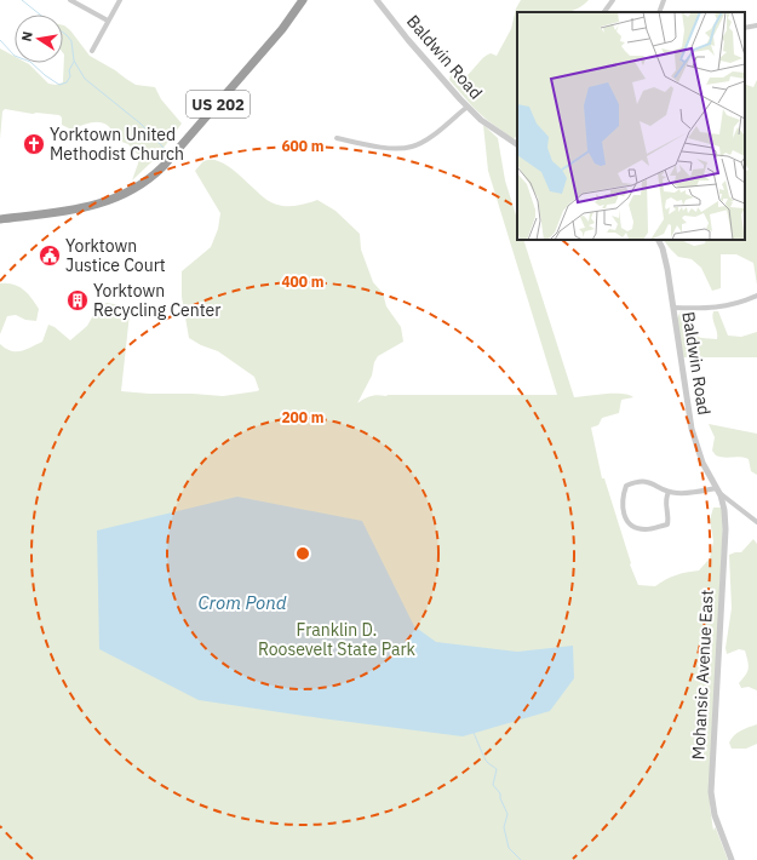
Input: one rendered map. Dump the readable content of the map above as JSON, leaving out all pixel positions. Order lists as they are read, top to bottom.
{
  "streets": {
    "highway": ["US 202"],
    "street": ["Baldwin Road", "Mohansic Avenue East"]
  },
  "crossings": [
    ["Baldwin Road", "Mohansic Avenue East"]
  ],
  "water": ["Crom Pond"],
  "parks": ["Franklin D. Roosevelt State Park"],
  "places": {
    "church": ["Yorktown United Methodist Church"],
    "public building": ["Yorktown Justice Court"],
    "building": ["Yorktown Recycling Center"]
  },
  "north": "left",
  "rings": ["600 m", "400 m", "200 m"]
}
